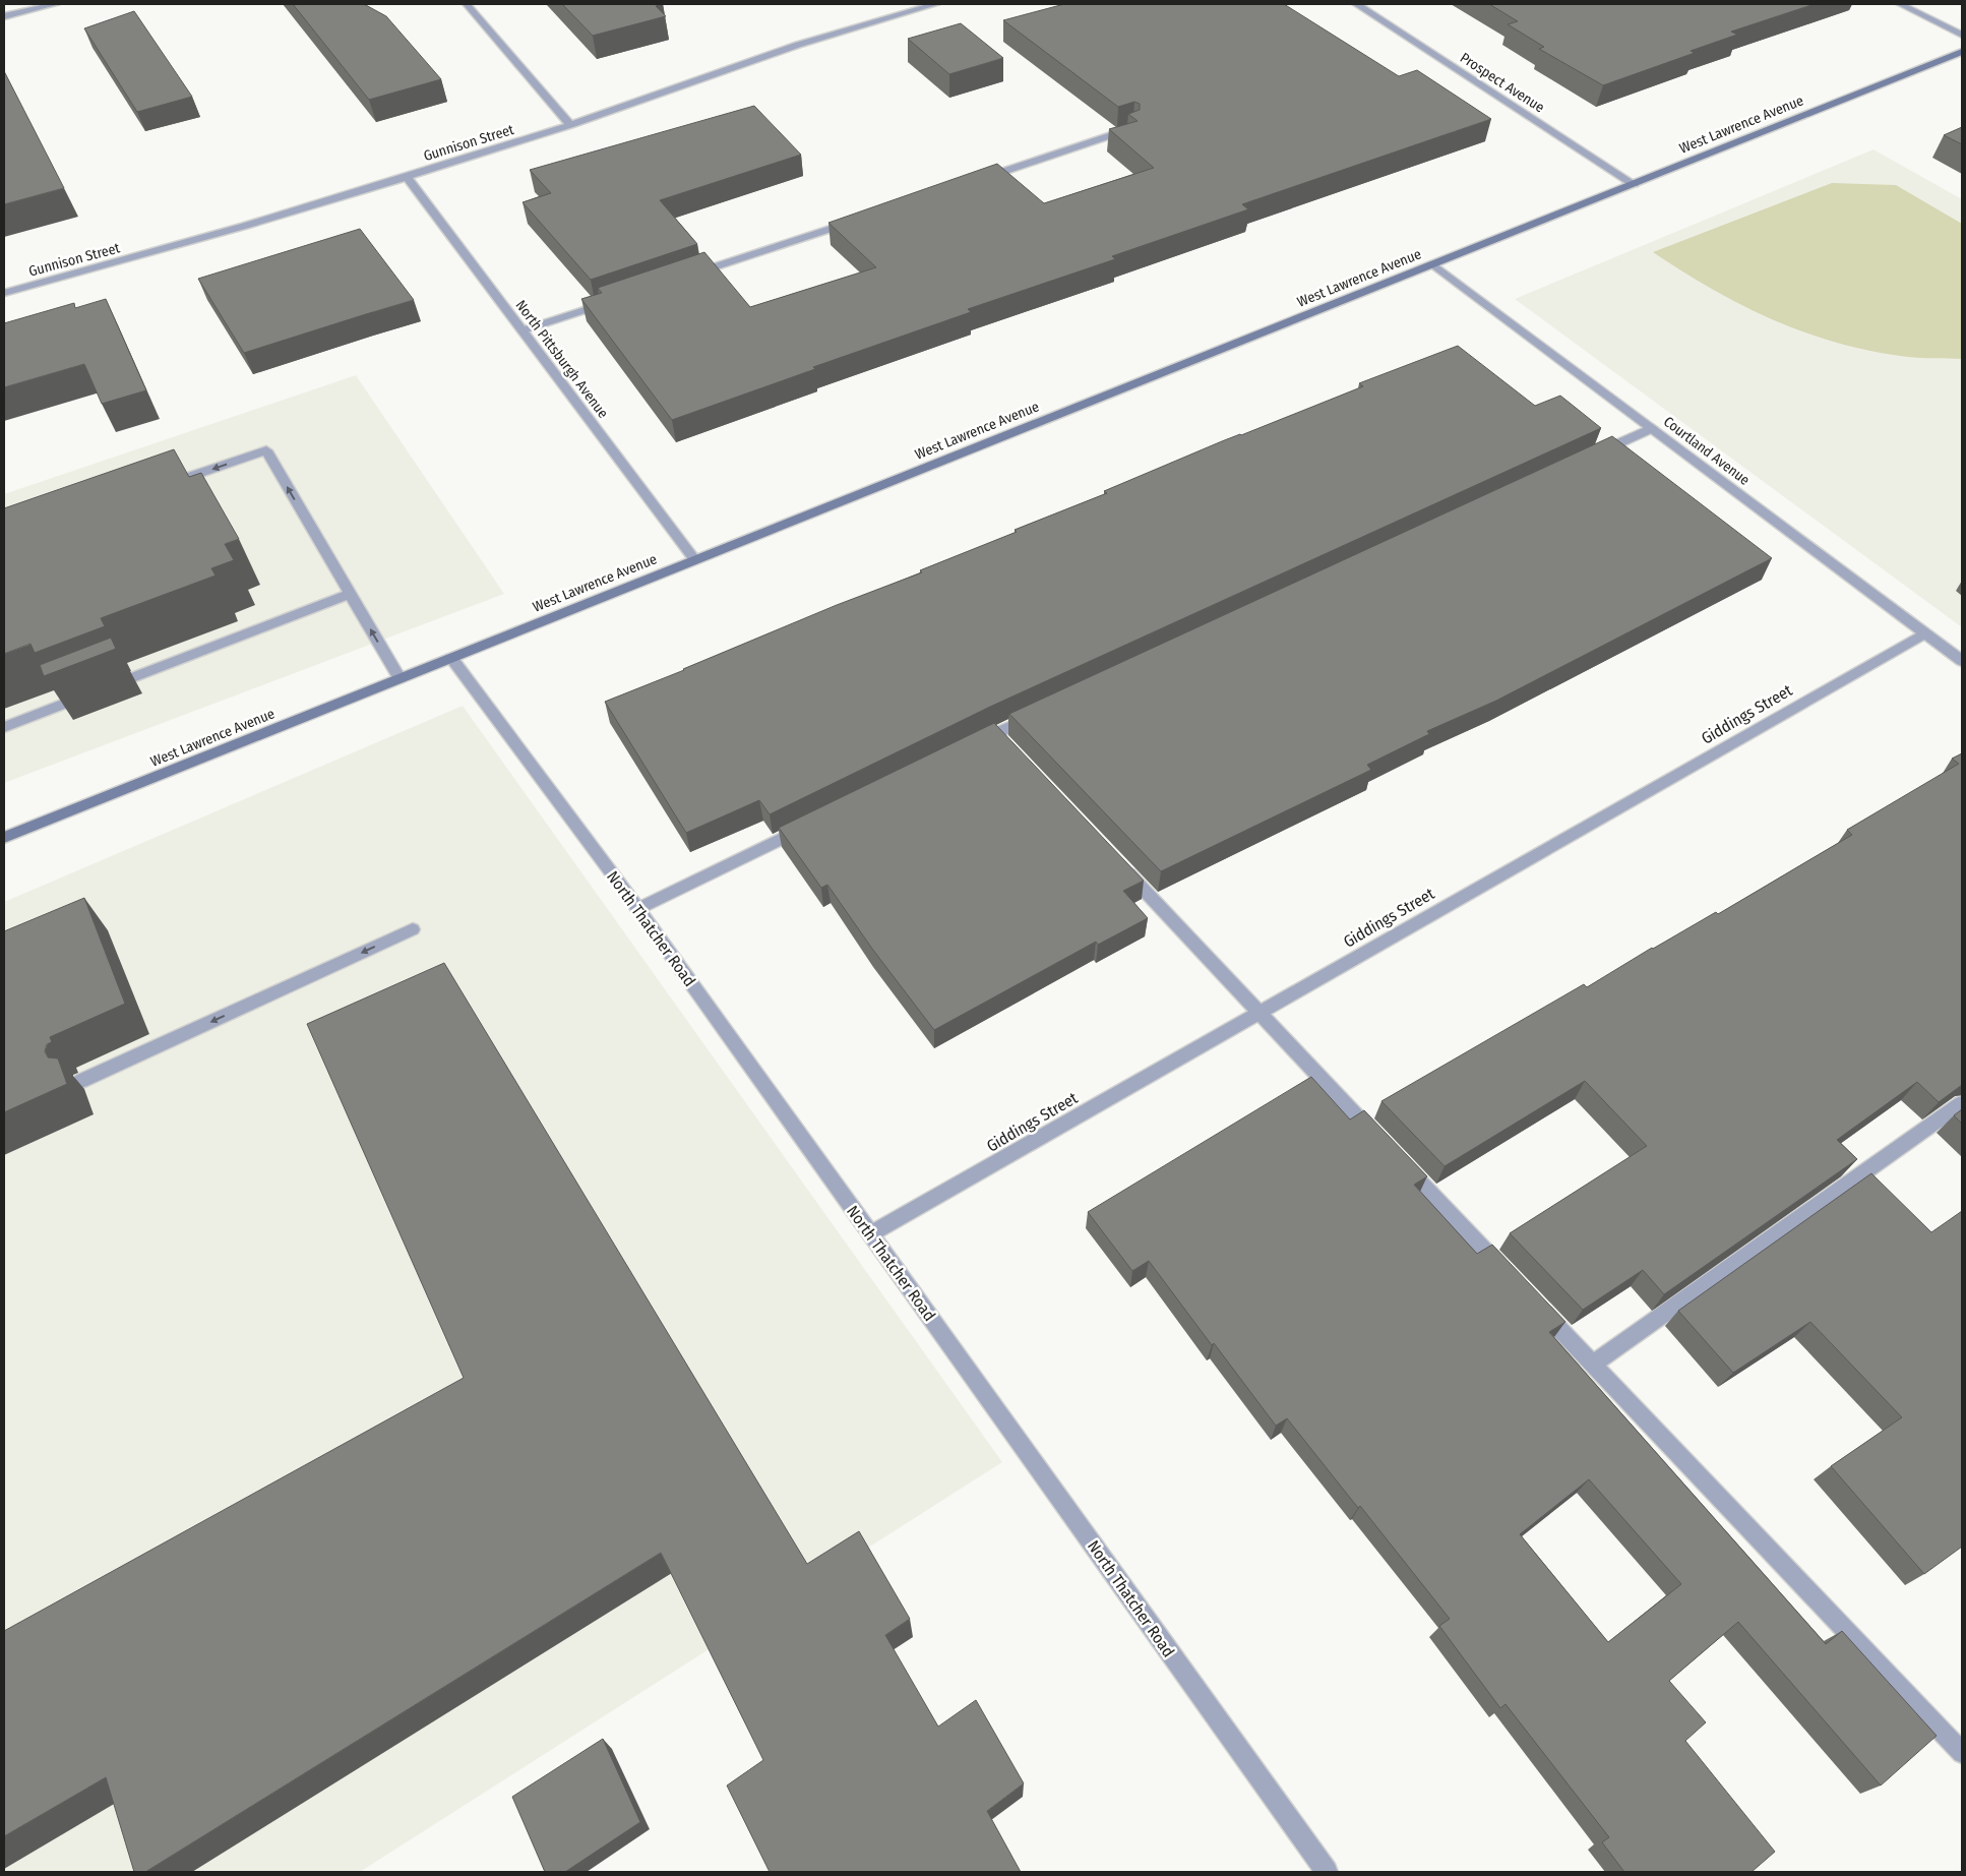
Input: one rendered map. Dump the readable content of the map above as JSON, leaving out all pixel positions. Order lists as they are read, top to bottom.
{
  "streets": {
    "main road": ["West Lawrence Avenue"],
    "street": [
      "Prospect Avenue",
      "Gunnison Street",
      "North Pittsburgh Avenue",
      "Courtland Avenue",
      "Giddings Street",
      "North Thatcher Road"
    ]
  },
  "crossings": [
    ["Prospect Avenue", "West Lawrence Avenue"],
    ["West Lawrence Avenue", "North Pittsburgh Avenue"],
    ["West Lawrence Avenue", "Courtland Avenue"],
    ["West Lawrence Avenue", "North Thatcher Road"],
    ["Gunnison Street", "North Pittsburgh Avenue"],
    ["Courtland Avenue", "Giddings Street"],
    ["Giddings Street", "North Thatcher Road"]
  ]
}
